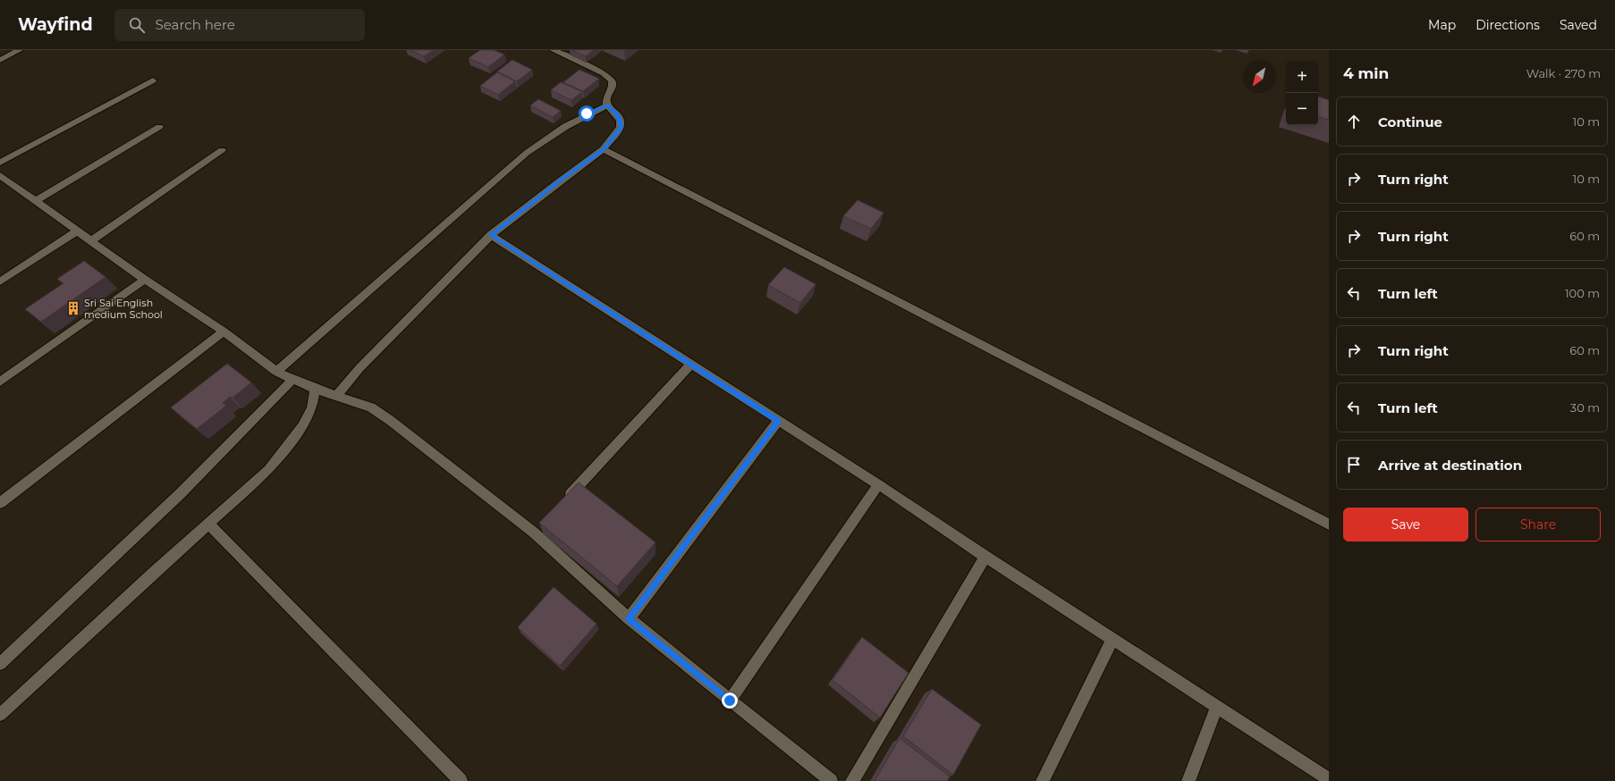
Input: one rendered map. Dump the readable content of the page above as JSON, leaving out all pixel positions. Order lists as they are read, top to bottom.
{
  "places": {
    "building": ["Sri Sai English medium School"]
  },
  "north": "bottom left",
  "page": {
    "header": "Wayfind",
    "search": "Search here",
    "nav": ["Map", "Directions", "Saved"],
    "heading": ["4 min", "Walk · 270 m"],
    "map_buttons": ["+", "−"],
    "list": [
      ["Continue", "10 m"],
      ["Turn right", "10 m"],
      ["Turn right", "60 m"],
      ["Turn left", "100 m"],
      ["Turn right", "60 m"],
      ["Turn left", "30 m"],
      "Arrive at destination"
    ],
    "buttons": ["Save", "Share"]
  }
}
